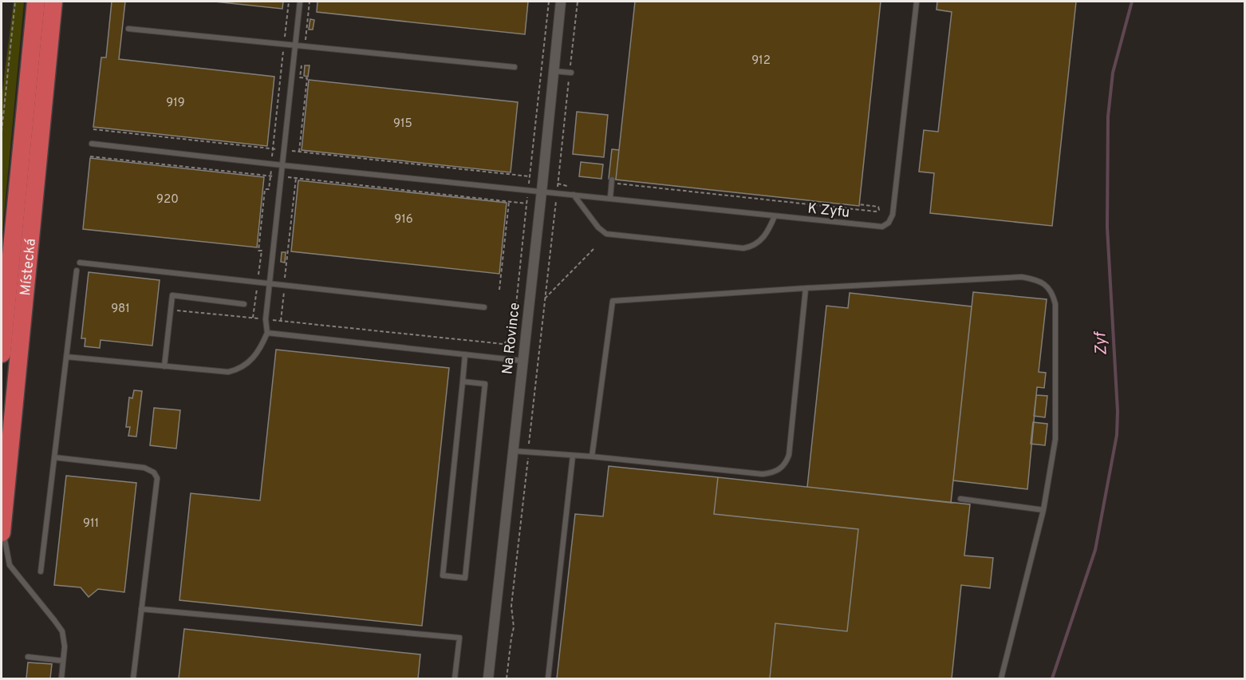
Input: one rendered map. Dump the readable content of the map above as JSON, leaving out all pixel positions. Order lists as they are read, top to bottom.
{
  "streets": {
    "highway": ["Místecká"],
    "street": ["Na Rovince"],
    "lane": ["K Zyfu"]
  },
  "crossings": [
    ["K Zyfu", "Na Rovince"]
  ],
  "water": ["Zyf"],
  "house_numbers": [
    "912",
    "919",
    "915",
    "920",
    "916",
    "981",
    "911"
  ]
}
